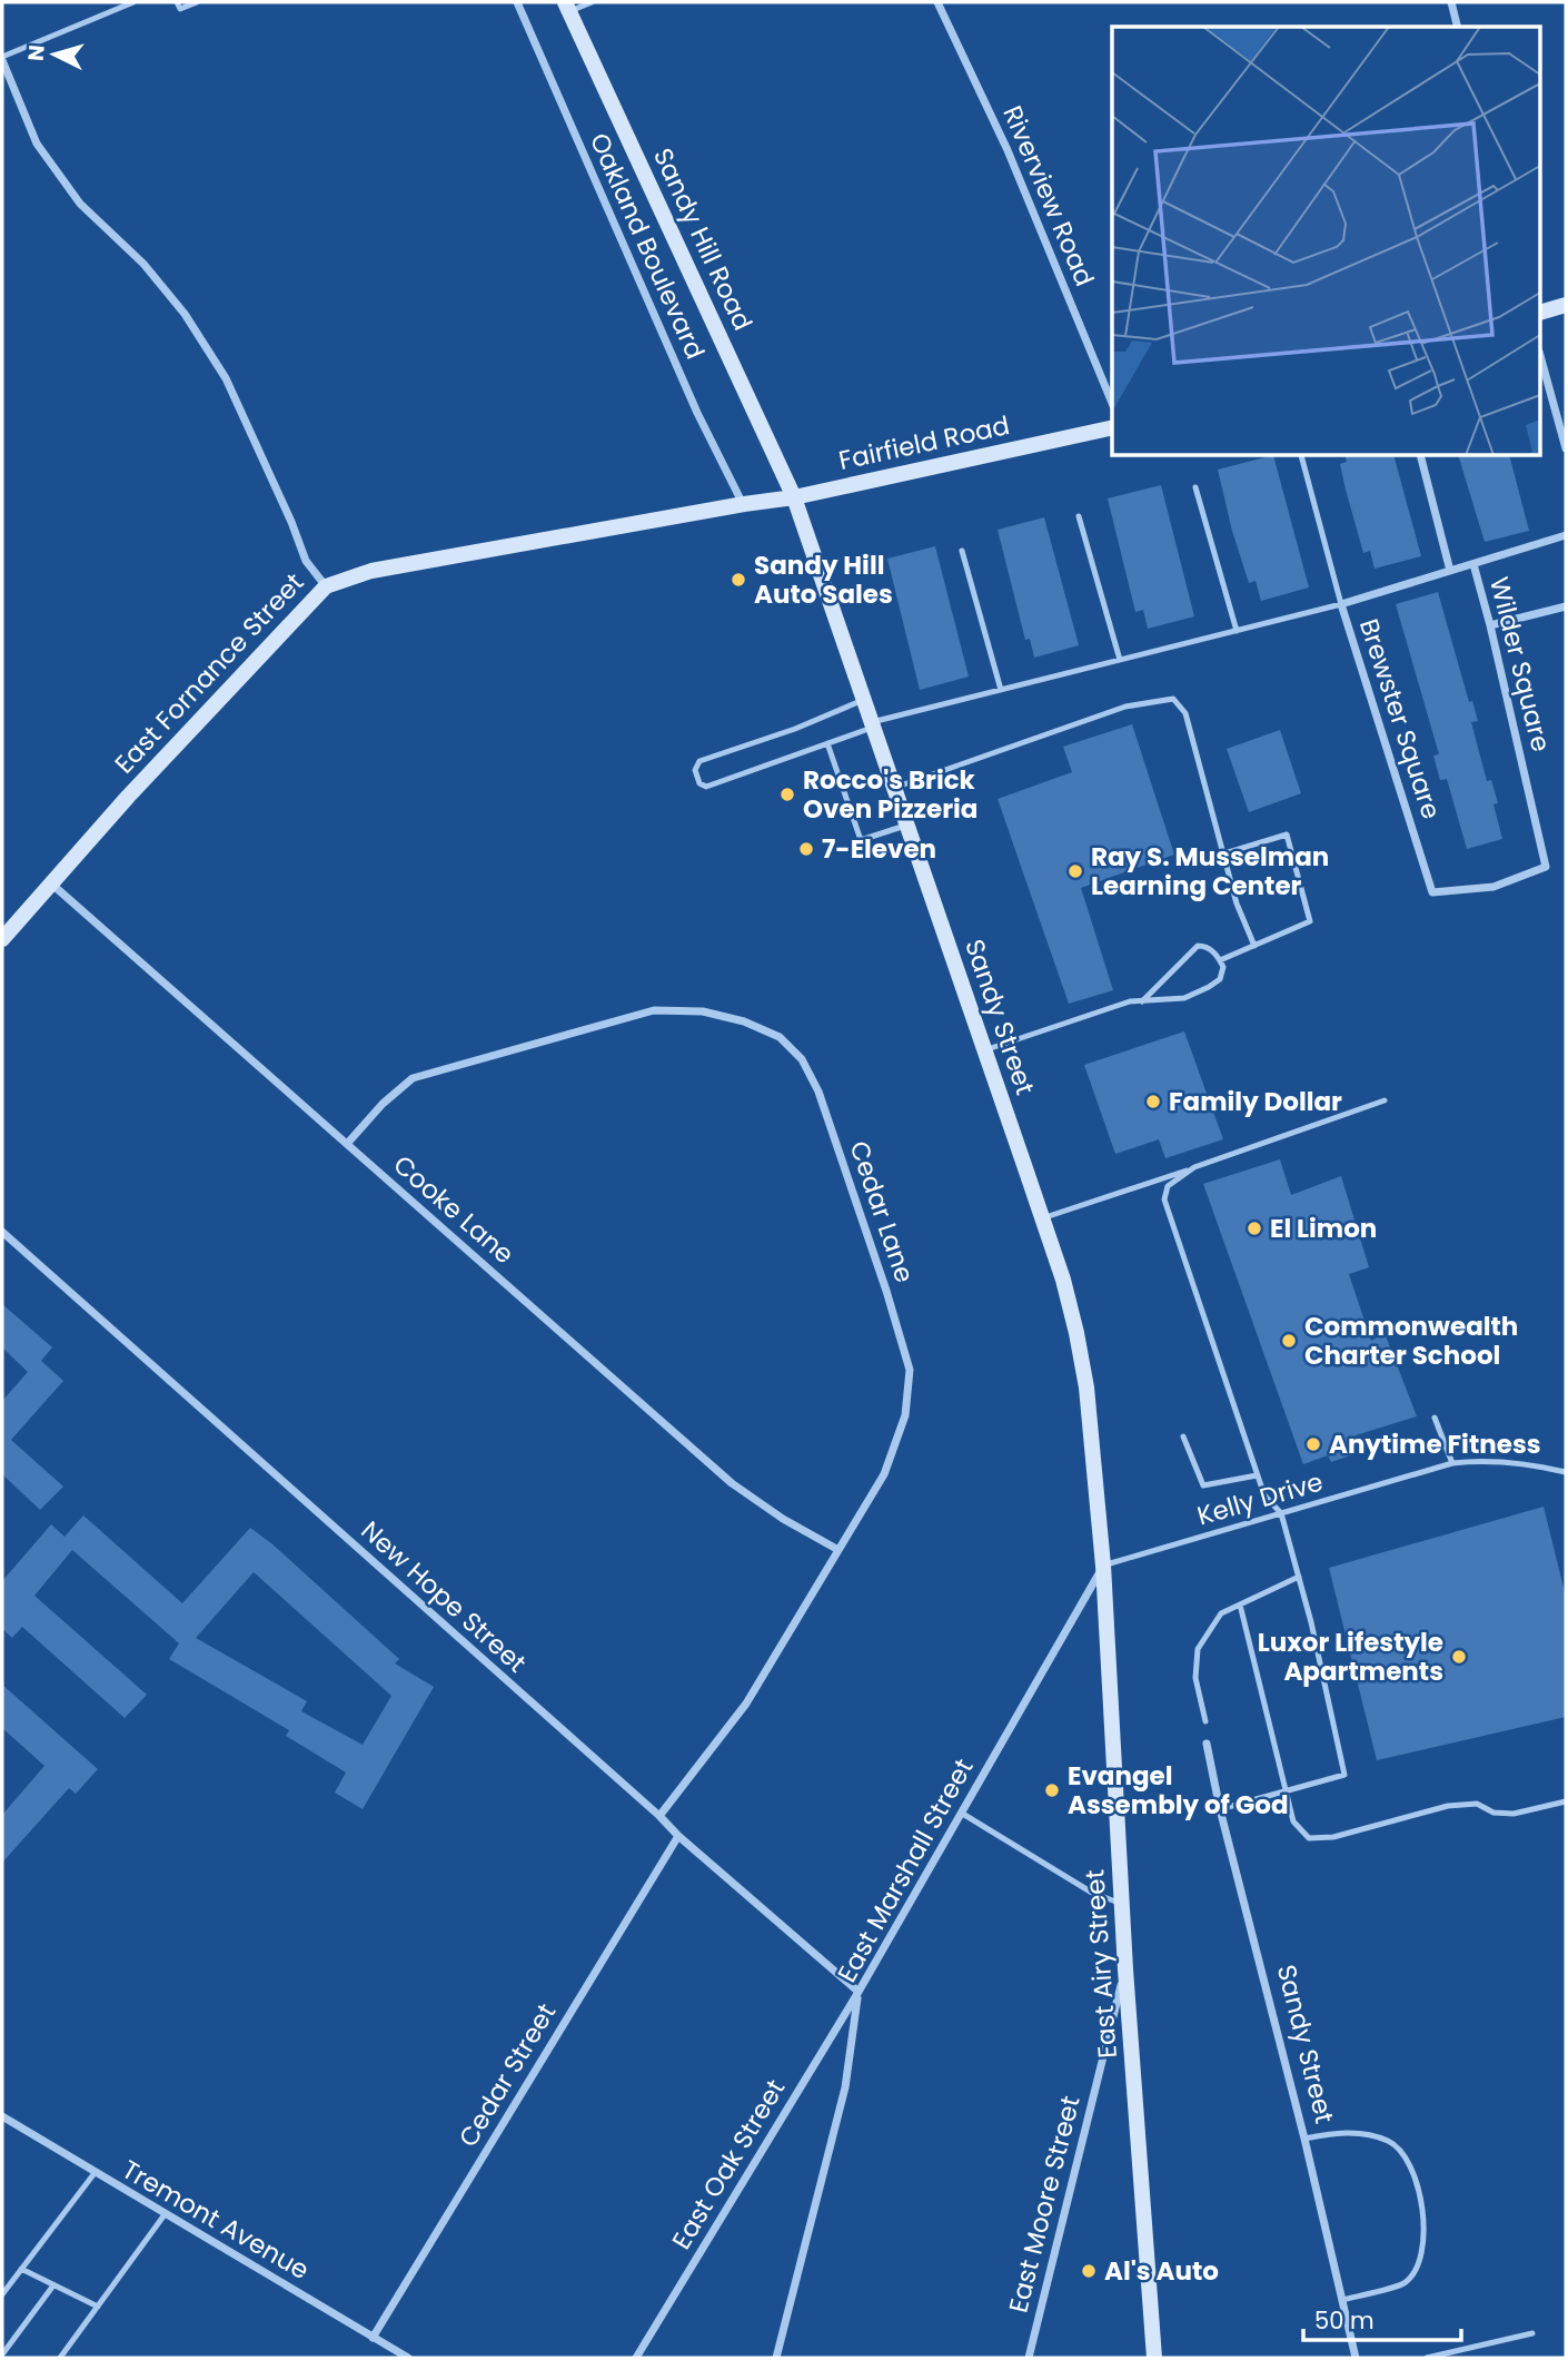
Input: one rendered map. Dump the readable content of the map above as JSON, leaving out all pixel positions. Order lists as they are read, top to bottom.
{
  "streets": {
    "main road": [
      "Sandy Hill Road",
      "Fairfield Road",
      "East Fornance Street",
      "Sandy Street",
      "East Airy Street"
    ],
    "street": [
      "Riverview Road",
      "Oakland Boulevard",
      "Wilder Square",
      "Brewster Square",
      "Cooke Lane",
      "Cedar Lane",
      "New Hope Street",
      "East Marshall Street",
      "Cedar Street",
      "East Oak Street",
      "East Moore Street",
      "Tremont Avenue"
    ],
    "lane": ["Kelly Drive"]
  },
  "crossings": [
    ["Sandy Hill Road", "Fairfield Road"],
    ["Sandy Hill Road", "Sandy Street"],
    ["Oakland Boulevard", "Fairfield Road"],
    ["Oakland Boulevard", "East Fornance Street"],
    ["Fairfield Road", "East Fornance Street"],
    ["Fairfield Road", "Sandy Street"],
    ["Wilder Square", "Brewster Square"],
    ["East Fornance Street", "Cooke Lane"],
    ["Sandy Street", "Kelly Drive"],
    ["Sandy Street", "East Marshall Street"],
    ["Sandy Street", "East Airy Street"],
    ["Cooke Lane", "Cedar Lane"],
    ["Cedar Lane", "New Hope Street"],
    ["Kelly Drive", "East Marshall Street"],
    ["Kelly Drive", "East Airy Street"],
    ["New Hope Street", "East Marshall Street"],
    ["New Hope Street", "Cedar Street"],
    ["New Hope Street", "East Oak Street"],
    ["East Marshall Street", "East Airy Street"],
    ["East Marshall Street", "East Oak Street"],
    ["East Airy Street", "East Moore Street"],
    ["Cedar Street", "Tremont Avenue"]
  ],
  "places": [
    "Sandy Hill Auto Sales",
    "Rocco's Brick Oven Pizzeria",
    "7-Eleven",
    "Ray S. Musselman Learning Center",
    "Family Dollar",
    "El Limon",
    "Commonwealth Charter School",
    "Anytime Fitness",
    "Luxor Lifestyle Apartments",
    "Evangel Assembly of God",
    "Al's Auto"
  ],
  "scale_bar": "50 m",
  "north": "left"
}
